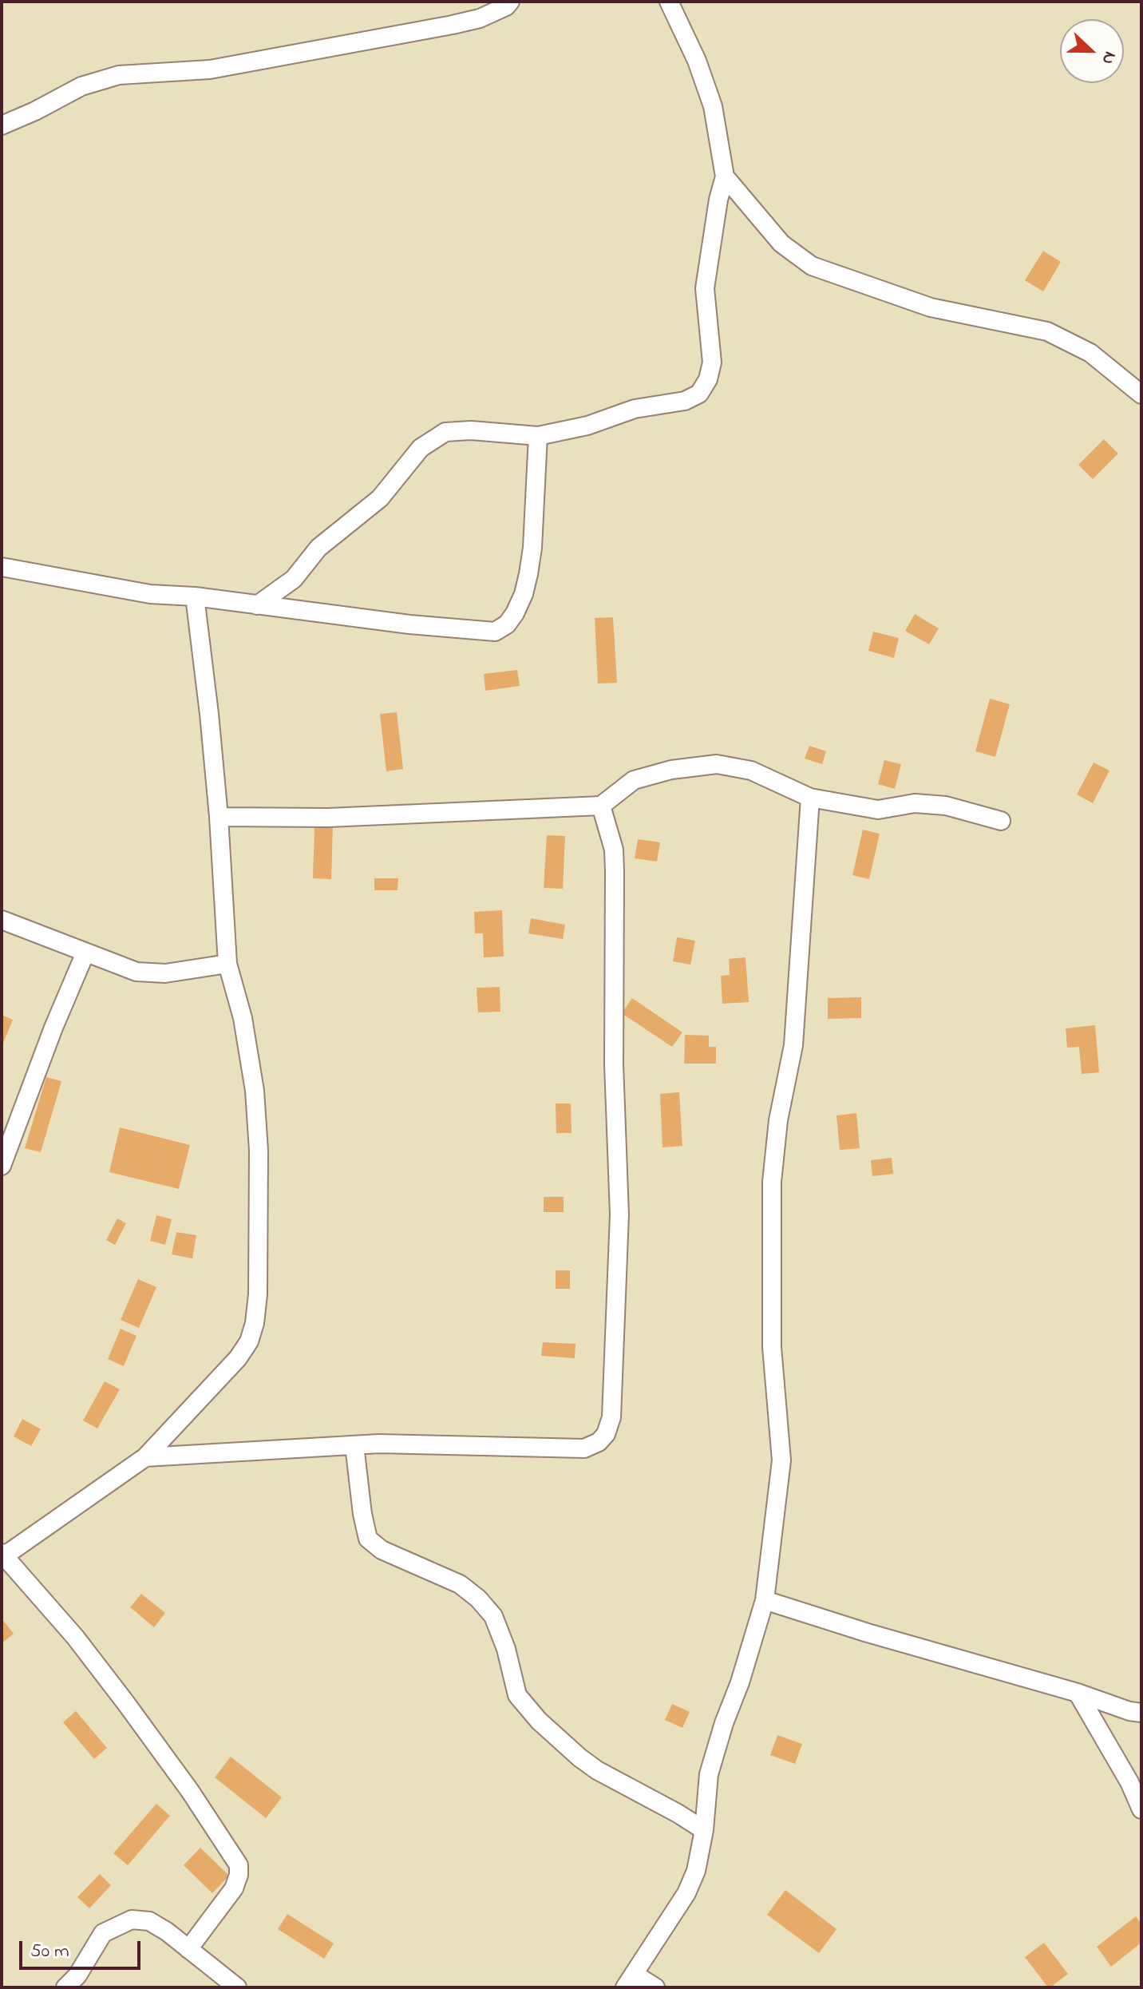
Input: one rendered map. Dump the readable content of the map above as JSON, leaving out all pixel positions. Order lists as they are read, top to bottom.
{
  "scale_bar": "50 m",
  "north": "right"
}
